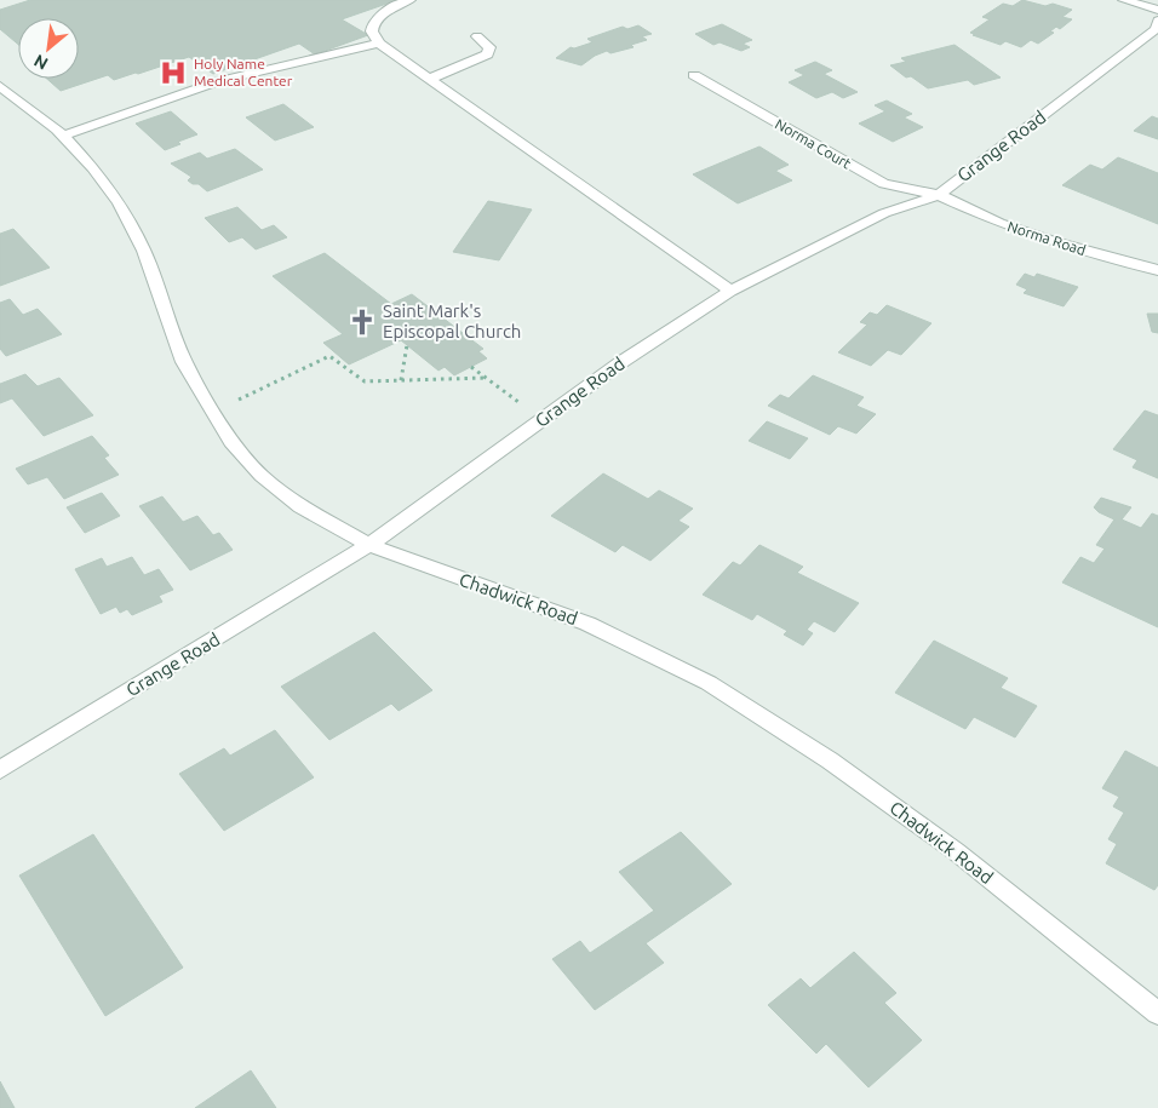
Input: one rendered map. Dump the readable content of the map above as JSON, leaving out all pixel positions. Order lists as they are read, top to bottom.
{
  "streets": {
    "street": [
      "Norma Court",
      "Grange Road",
      "Norma Road",
      "Chadwick Road"
    ]
  },
  "crossings": [
    ["Norma Court", "Grange Road"],
    ["Norma Court", "Norma Road"],
    ["Grange Road", "Norma Road"],
    ["Grange Road", "Chadwick Road"]
  ],
  "places": {
    "hospital": ["Holy Name Medical Center"],
    "church": ["Saint Mark's Episcopal Church"]
  },
  "north": "bottom left"
}
